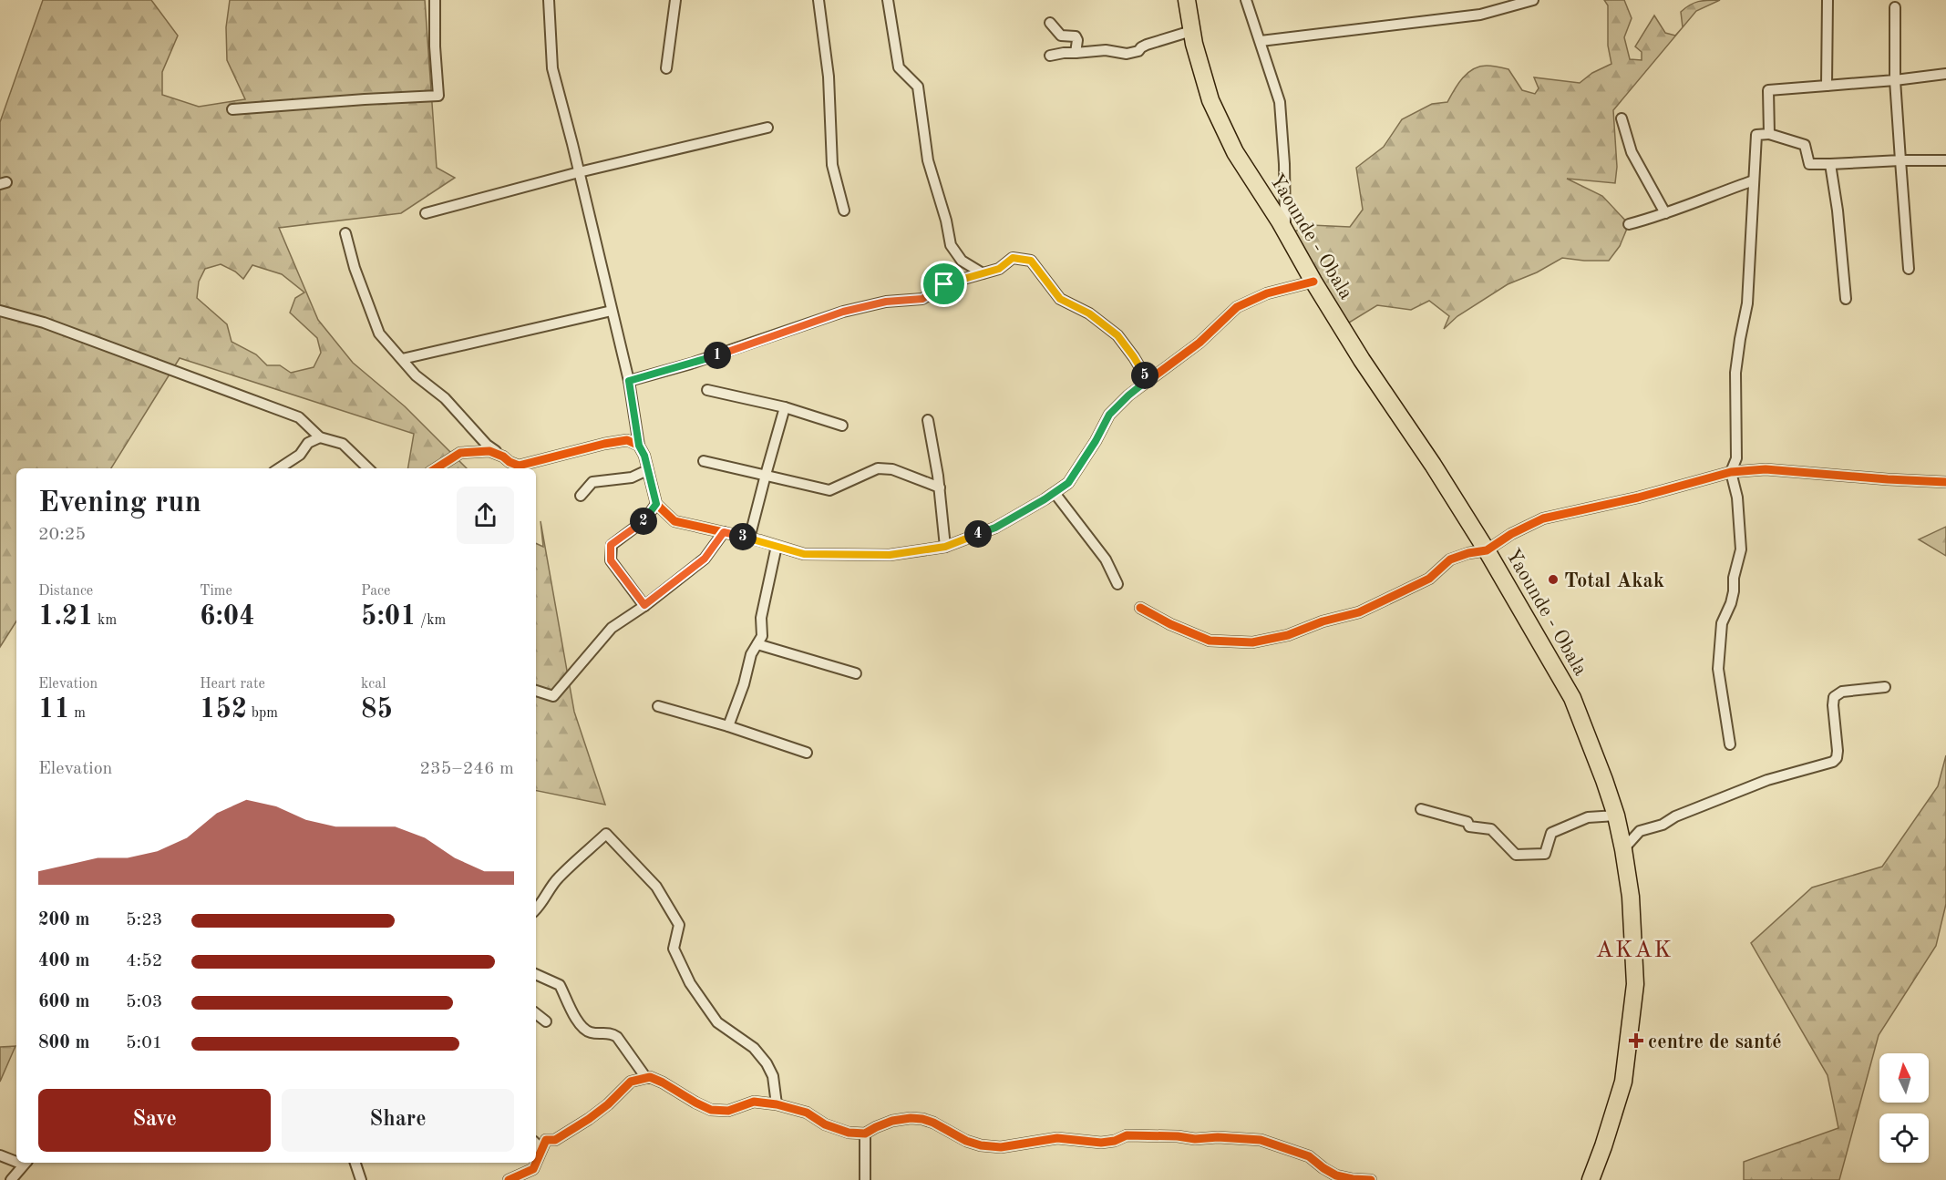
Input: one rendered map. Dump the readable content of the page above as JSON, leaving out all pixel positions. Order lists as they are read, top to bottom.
{
  "streets": {
    "highway": ["Yaounde - Obala"]
  },
  "districts": ["AKAK"],
  "places": {
    "other": ["Total Akak"],
    "health": ["centre de santé"]
  },
  "north": "top",
  "page": {
    "pins": [
      "1",
      "5",
      "2",
      "4",
      "3"
    ],
    "heading": ["Evening run", "20:25"],
    "stats": [
      ["Distance", "1.21 km"],
      ["Time", "6:04"],
      ["Pace", "5:01 /km"],
      ["Elevation", "11 m"],
      ["Heart rate", "152 bpm"],
      ["kcal", "85"]
    ],
    "chart": ["Elevation", "235–246 m"],
    "list": [
      {
        "name": "200 m",
        "note": "5:23"
      },
      {
        "name": "400 m",
        "note": "4:52"
      },
      {
        "name": "600 m",
        "note": "5:03"
      },
      {
        "name": "800 m",
        "note": "5:01"
      }
    ],
    "buttons": ["Save", "Share"]
  }
}
